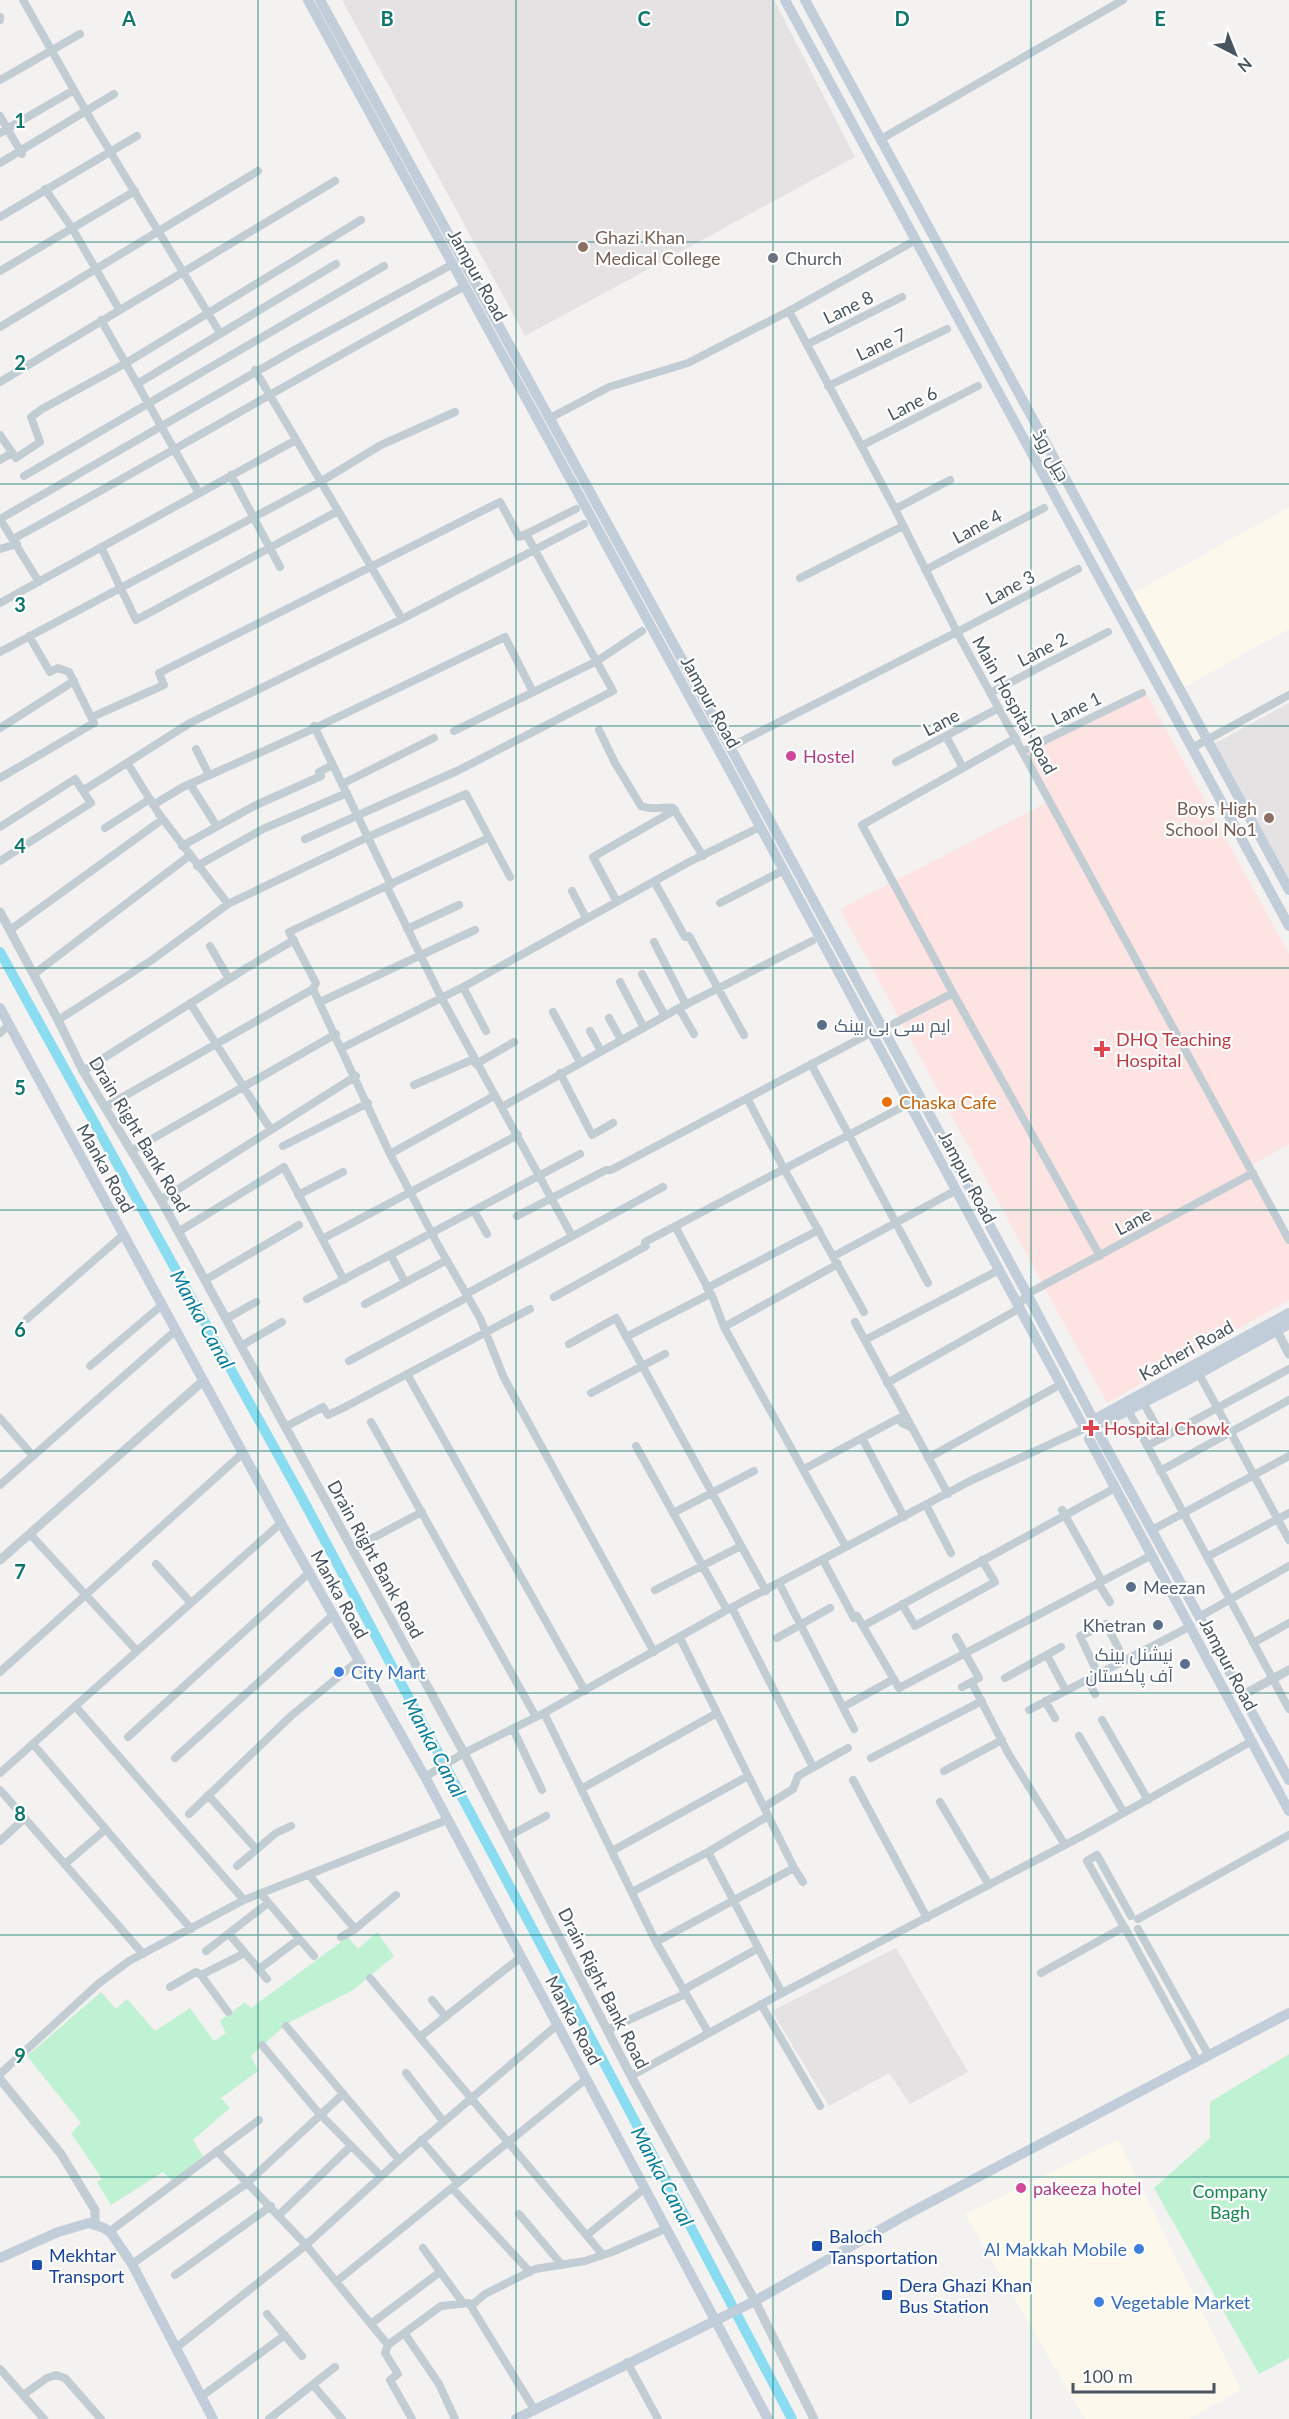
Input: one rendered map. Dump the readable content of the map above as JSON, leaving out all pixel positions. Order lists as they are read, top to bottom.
{
  "streets": {
    "main road": [
      "Jampur Road",
      "جیل روڈ",
      "Manka Road",
      "Kacheri Road"
    ],
    "street": [
      "Lane 8",
      "Lane 7",
      "Lane 6",
      "Lane 4",
      "Lane 3",
      "Lane 2",
      "Main Hospital Road",
      "Lane 1",
      "Lane",
      "Drain Right Bank Road"
    ]
  },
  "crossings": [
    ["Jampur Road", "Lane 3"],
    ["Jampur Road", "Lane"],
    ["Jampur Road", "Kacheri Road"],
    ["Lane 8", "Main Hospital Road"],
    ["Lane 7", "Main Hospital Road"],
    ["Lane 6", "Main Hospital Road"],
    ["Lane 4", "Main Hospital Road"],
    ["Lane 3", "Main Hospital Road"],
    ["Lane 2", "Main Hospital Road"],
    ["Main Hospital Road", "Lane 1"],
    ["Main Hospital Road", "Lane"]
  ],
  "water": ["Manka Canal"],
  "parks": ["Company Bagh"],
  "places": {
    "other": [
      "Ghazi Khan Medical College",
      "Church",
      "Hostel",
      "Boys High School No1",
      "ایم سی بی بینک",
      "Chaska Cafe",
      "Meezan",
      "Khetran",
      "نیشنل بینک آف پاکستان",
      "City Mart",
      "pakeeza hotel",
      "Al Makkah Mobile",
      "Vegetable Market"
    ],
    "health": ["DHQ Teaching Hospital", "Hospital Chowk"],
    "transit": ["Baloch Tansportation", "Mekhtar Transport", "Dera Ghazi Khan Bus Station"]
  },
  "scale_bar": "100 m",
  "north": "bottom right",
  "grid": {
    "columns": [
      "A",
      "B",
      "C",
      "D",
      "E"
    ],
    "rows": [
      "1",
      "2",
      "3",
      "4",
      "5",
      "6",
      "7",
      "8",
      "9"
    ]
  }
}
